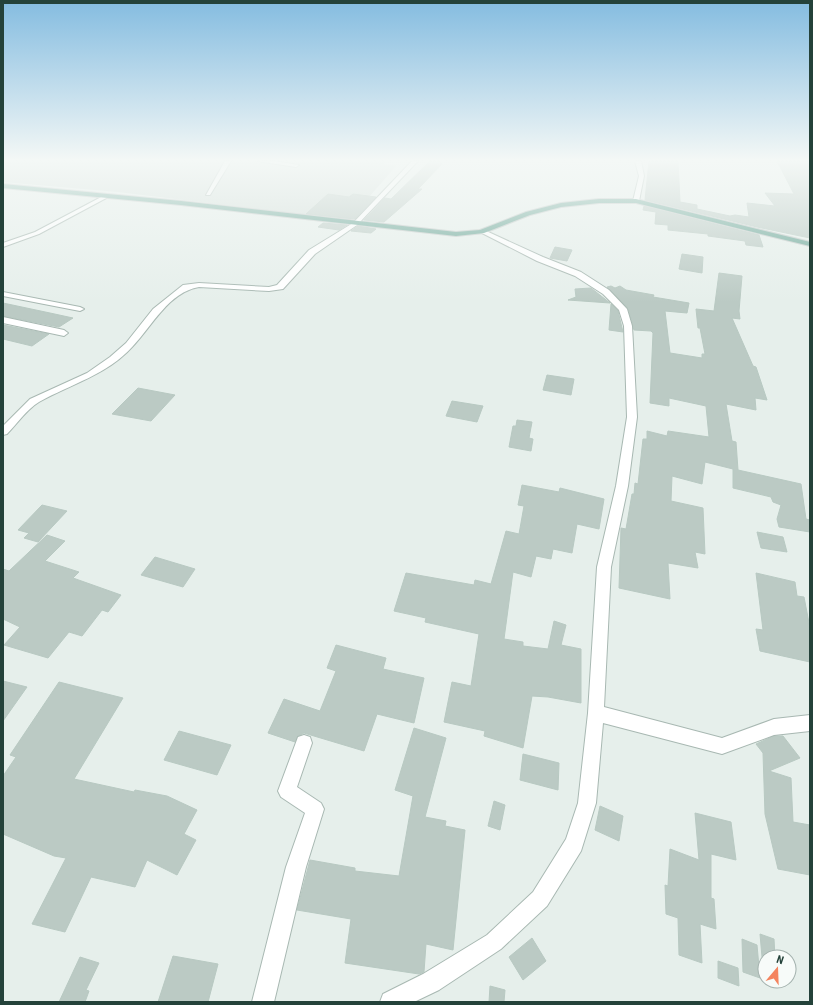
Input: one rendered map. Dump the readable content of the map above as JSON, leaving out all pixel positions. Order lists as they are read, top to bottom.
{
  "north": "top"
}
